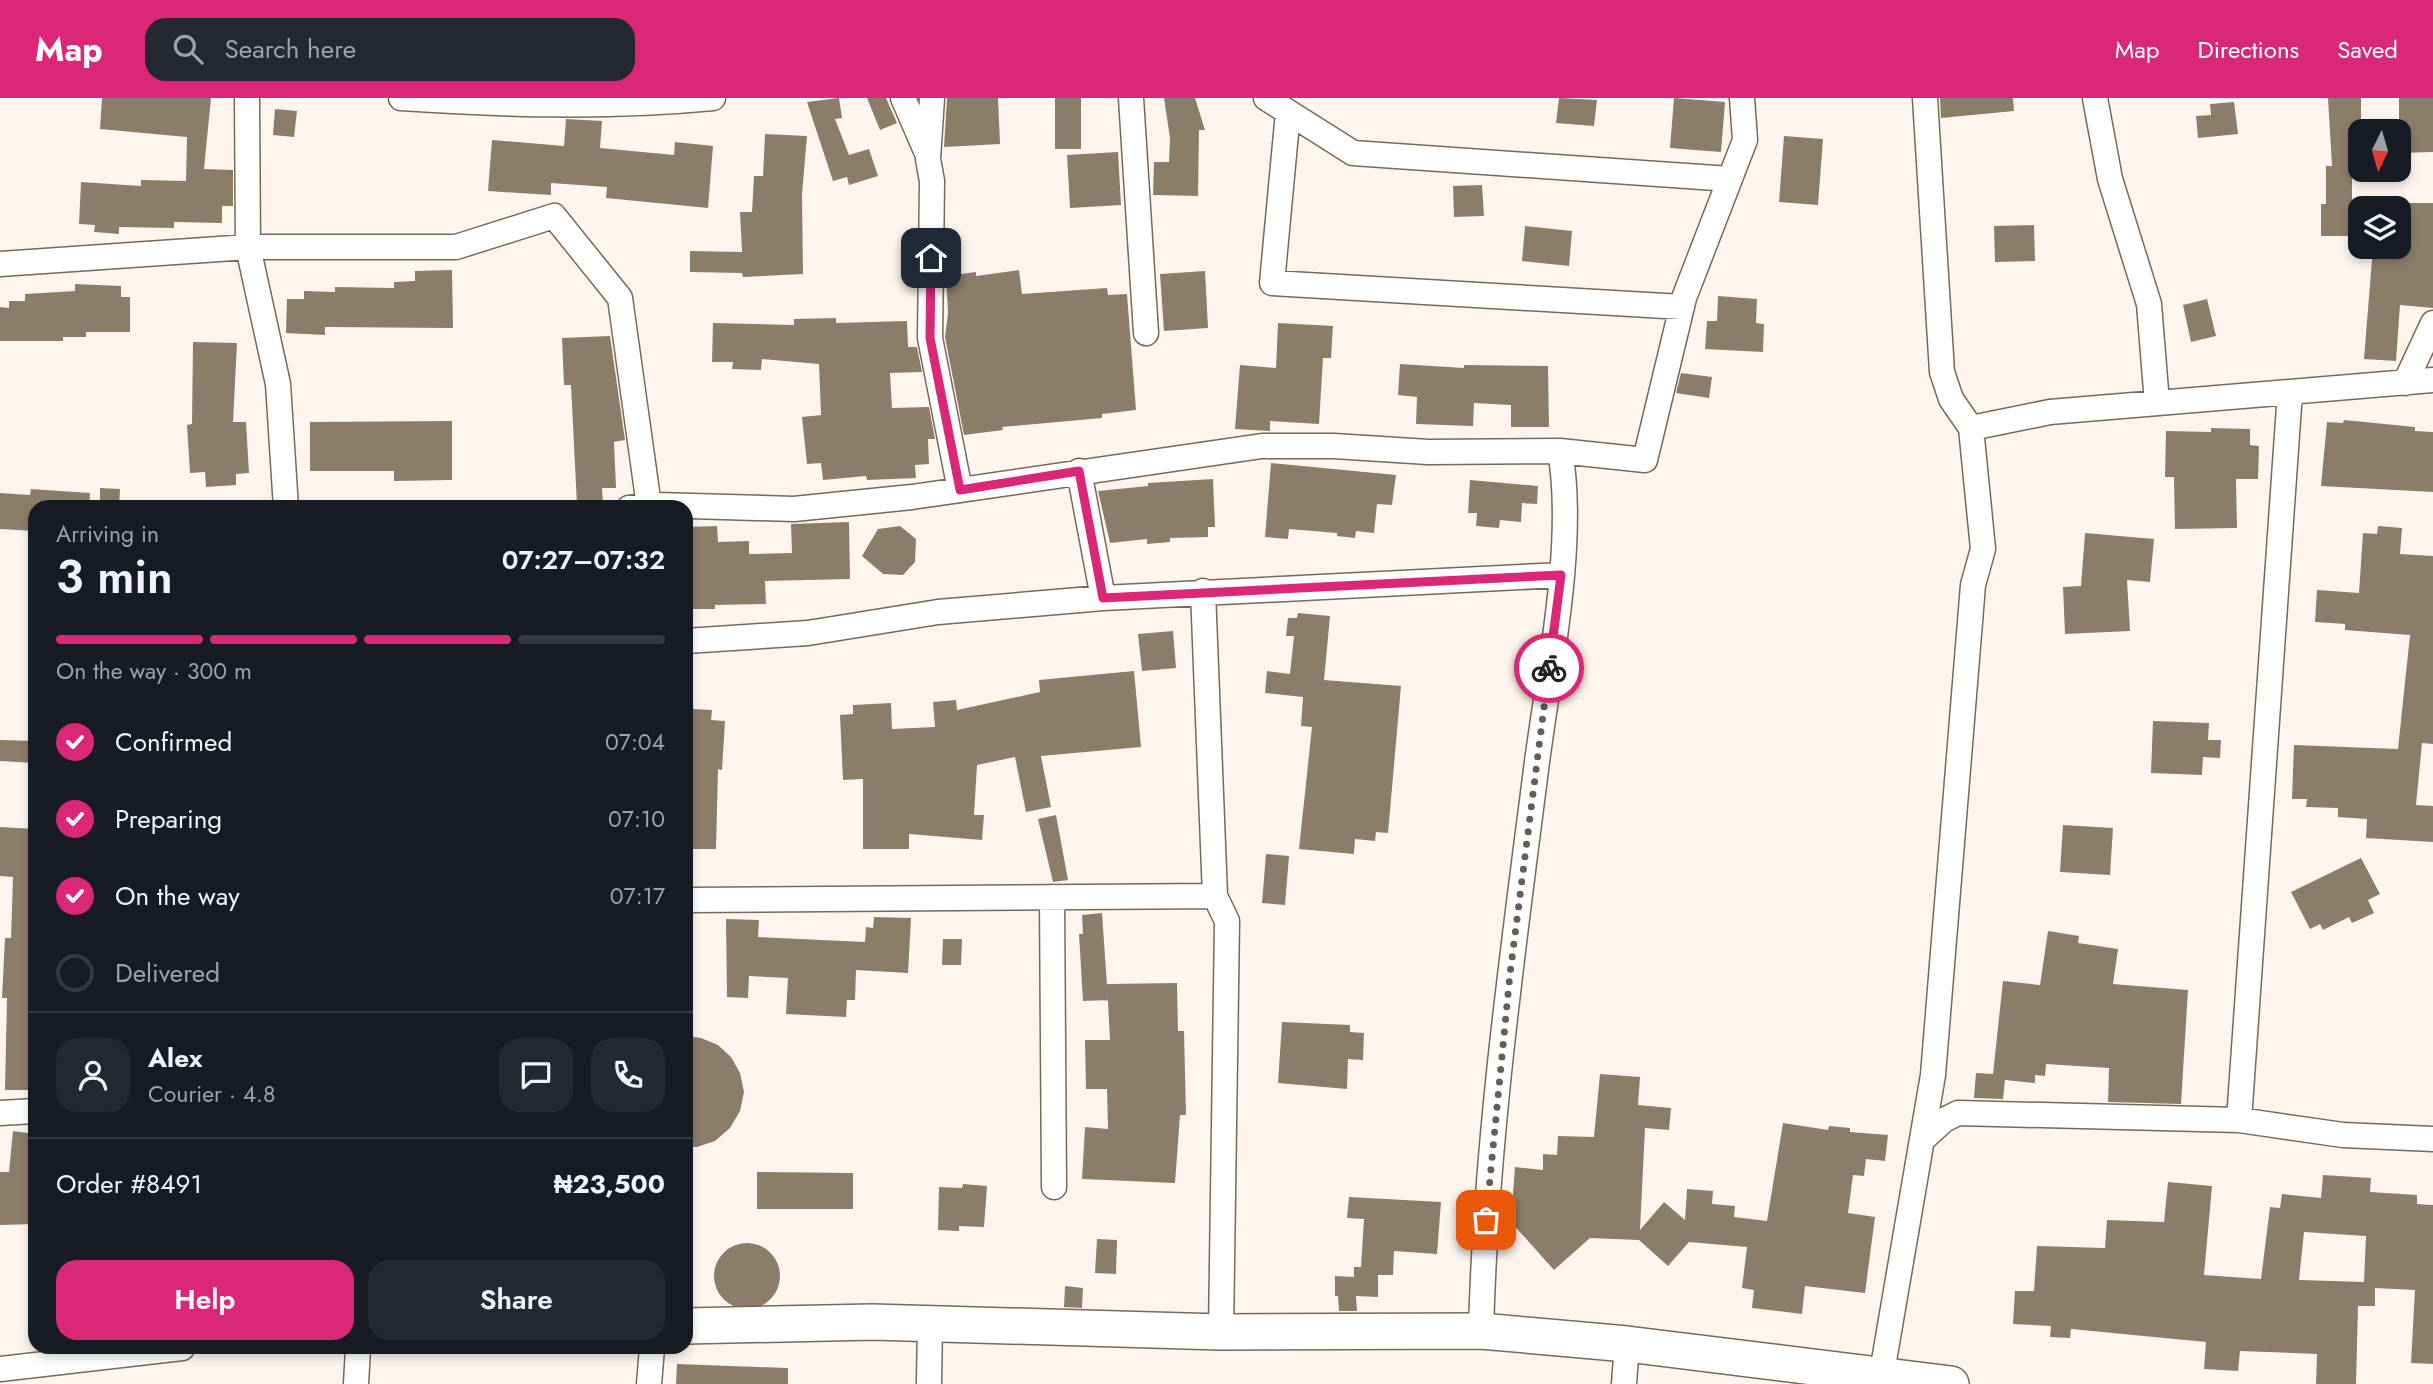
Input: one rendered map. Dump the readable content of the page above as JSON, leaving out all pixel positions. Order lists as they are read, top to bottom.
{
  "north": "bottom",
  "page": {
    "header": "Map",
    "search": "Search here",
    "nav": ["Map", "Directions", "Saved"],
    "heading": ["3 min", "Arriving in", "07:27–07:32"],
    "panel": [
      "Alex",
      "Courier · 4.8",
      "Order #8491",
      "₦23,500"
    ],
    "bar": "On the way · 300 m",
    "list": [
      ["Confirmed", "07:04"],
      ["Preparing", "07:10"],
      ["On the way", "07:17"],
      "Delivered"
    ],
    "buttons": ["Help", "Share"]
  }
}
